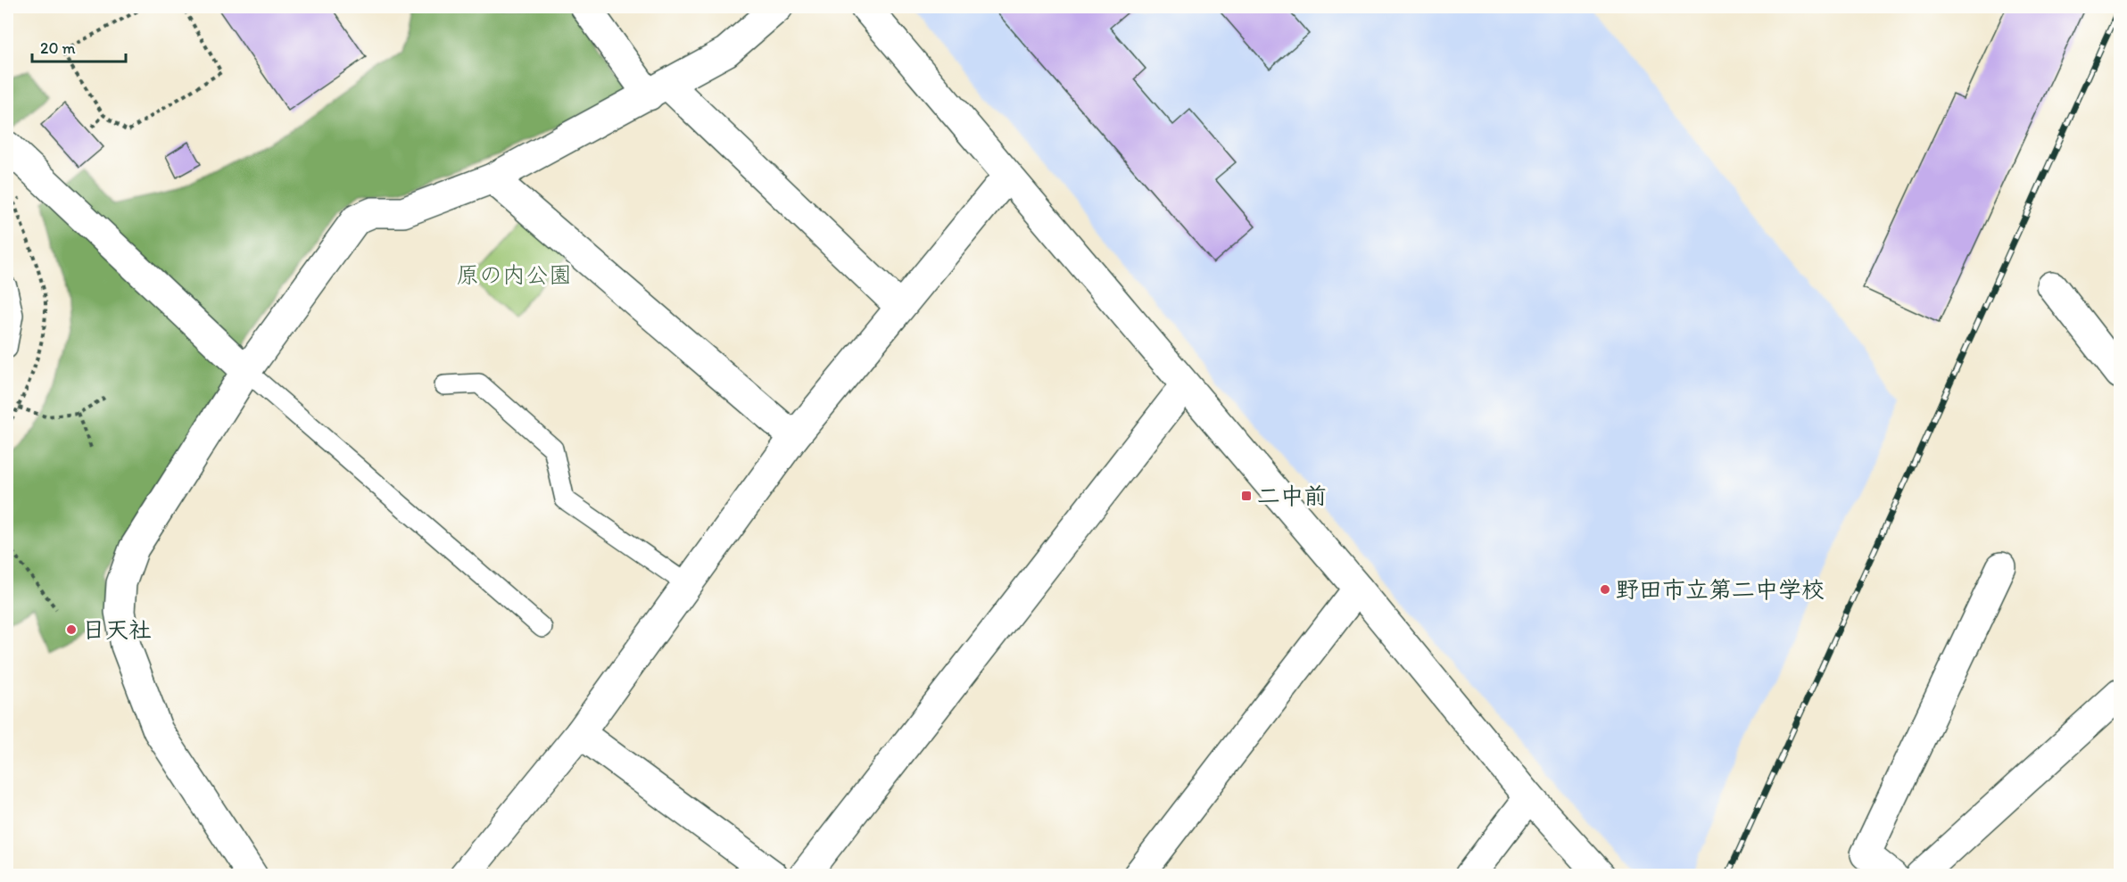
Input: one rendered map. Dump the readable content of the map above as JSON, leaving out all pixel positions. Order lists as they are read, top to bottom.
{
  "parks": ["原の内公園"],
  "places": {
    "transit": ["二中前"],
    "other": ["野田市立第二中学校", "日天社"]
  },
  "scale_bar": "20 m"
}
